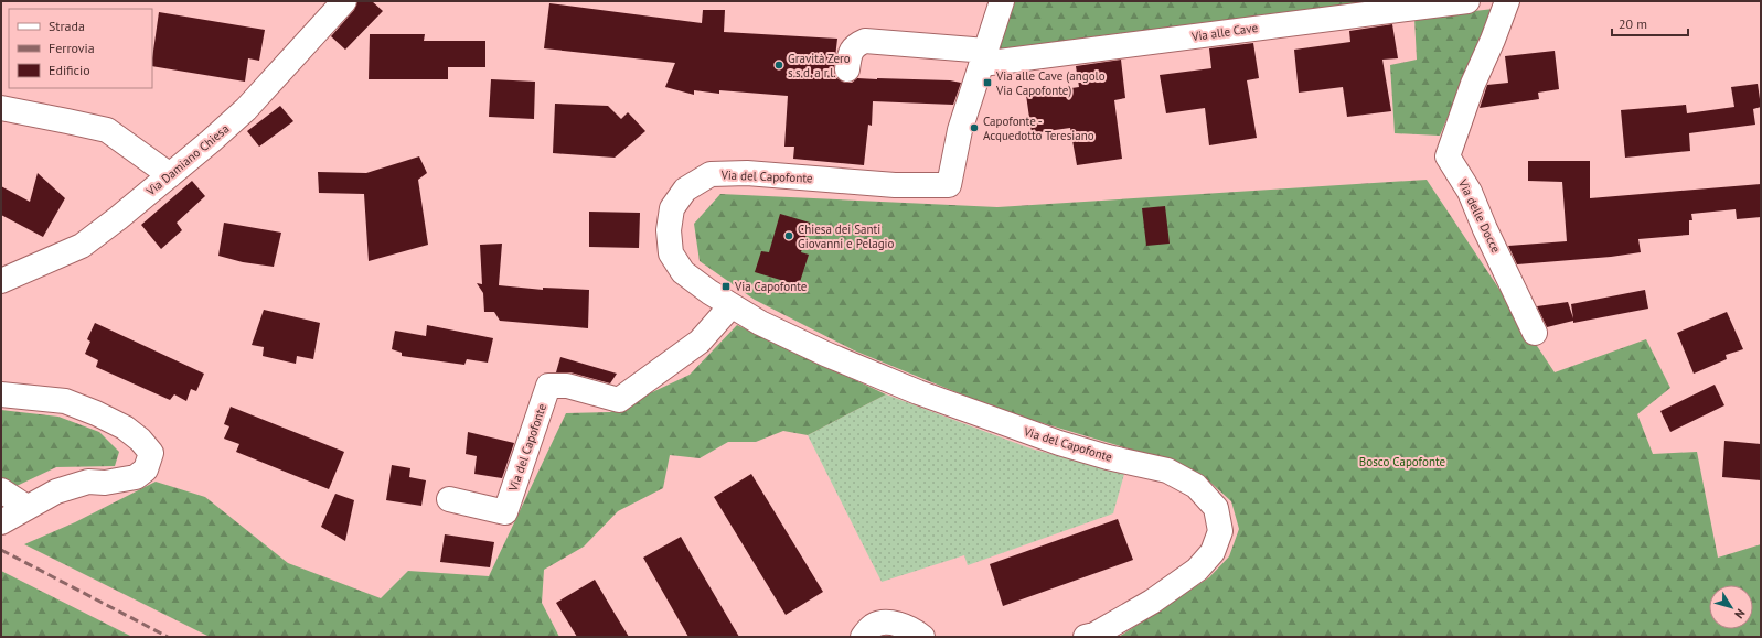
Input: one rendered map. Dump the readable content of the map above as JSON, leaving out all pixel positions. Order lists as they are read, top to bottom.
{
  "streets": {
    "street": [
      "Via alle Cave",
      "Via Damiano Chiesa",
      "Via del Capofonte",
      "Via delle Docce"
    ]
  },
  "crossings": [
    ["Via alle Cave", "Via del Capofonte"]
  ],
  "parks": ["Bosco Capofonte"],
  "places": {
    "other": ["Gravità Zero s.s.d. a r.l.", "Capofonte - Acquedotto Teresiano", "Chiesa dei Santi Giovanni e Pelagio"],
    "transit": ["Via alle Cave (angolo Via Capofonte)", "Via Capofonte"]
  },
  "legend": ["Strada", "Ferrovia", "Edificio"],
  "scale_bar": "20 m",
  "north": "bottom right"
}
